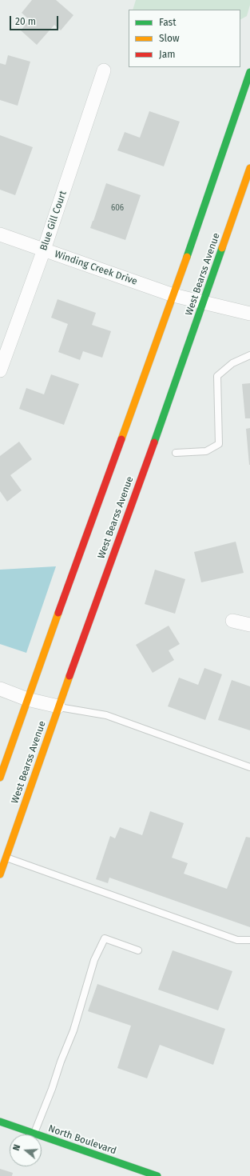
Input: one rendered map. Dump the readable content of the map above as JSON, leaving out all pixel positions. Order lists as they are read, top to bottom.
{
  "streets": {
    "main road": ["West Bearss Avenue", "North Boulevard"],
    "street": ["Blue Gill Court", "Winding Creek Drive"]
  },
  "crossings": [
    ["Blue Gill Court", "Winding Creek Drive"],
    ["Winding Creek Drive", "West Bearss Avenue"]
  ],
  "house_numbers": ["606"],
  "legend": ["Fast", "Slow", "Jam"],
  "scale_bar": "20 m",
  "north": "left"
}
